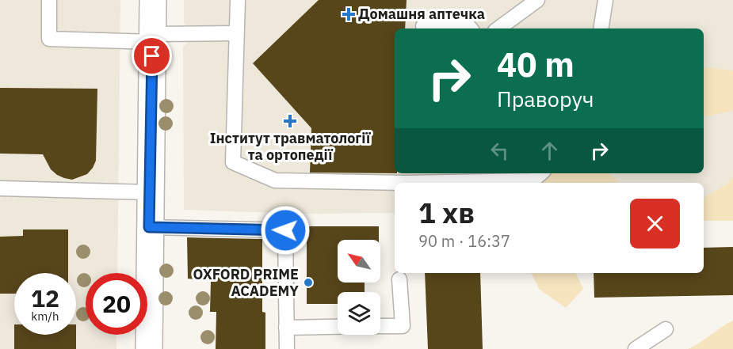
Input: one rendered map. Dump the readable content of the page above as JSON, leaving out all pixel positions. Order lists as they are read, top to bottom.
{
  "places": {
    "health": ["Домашня аптечка", "Інститут травматології та ортопедії"],
    "other": ["OXFORD PRIME ACADEMY"]
  },
  "north": "top left",
  "page": {
    "turn": ["40 m", "Праворуч"],
    "heading": ["1 хв", "90 m · 16:37"],
    "speed": "12 km/h",
    "limit": "20"
  }
}
